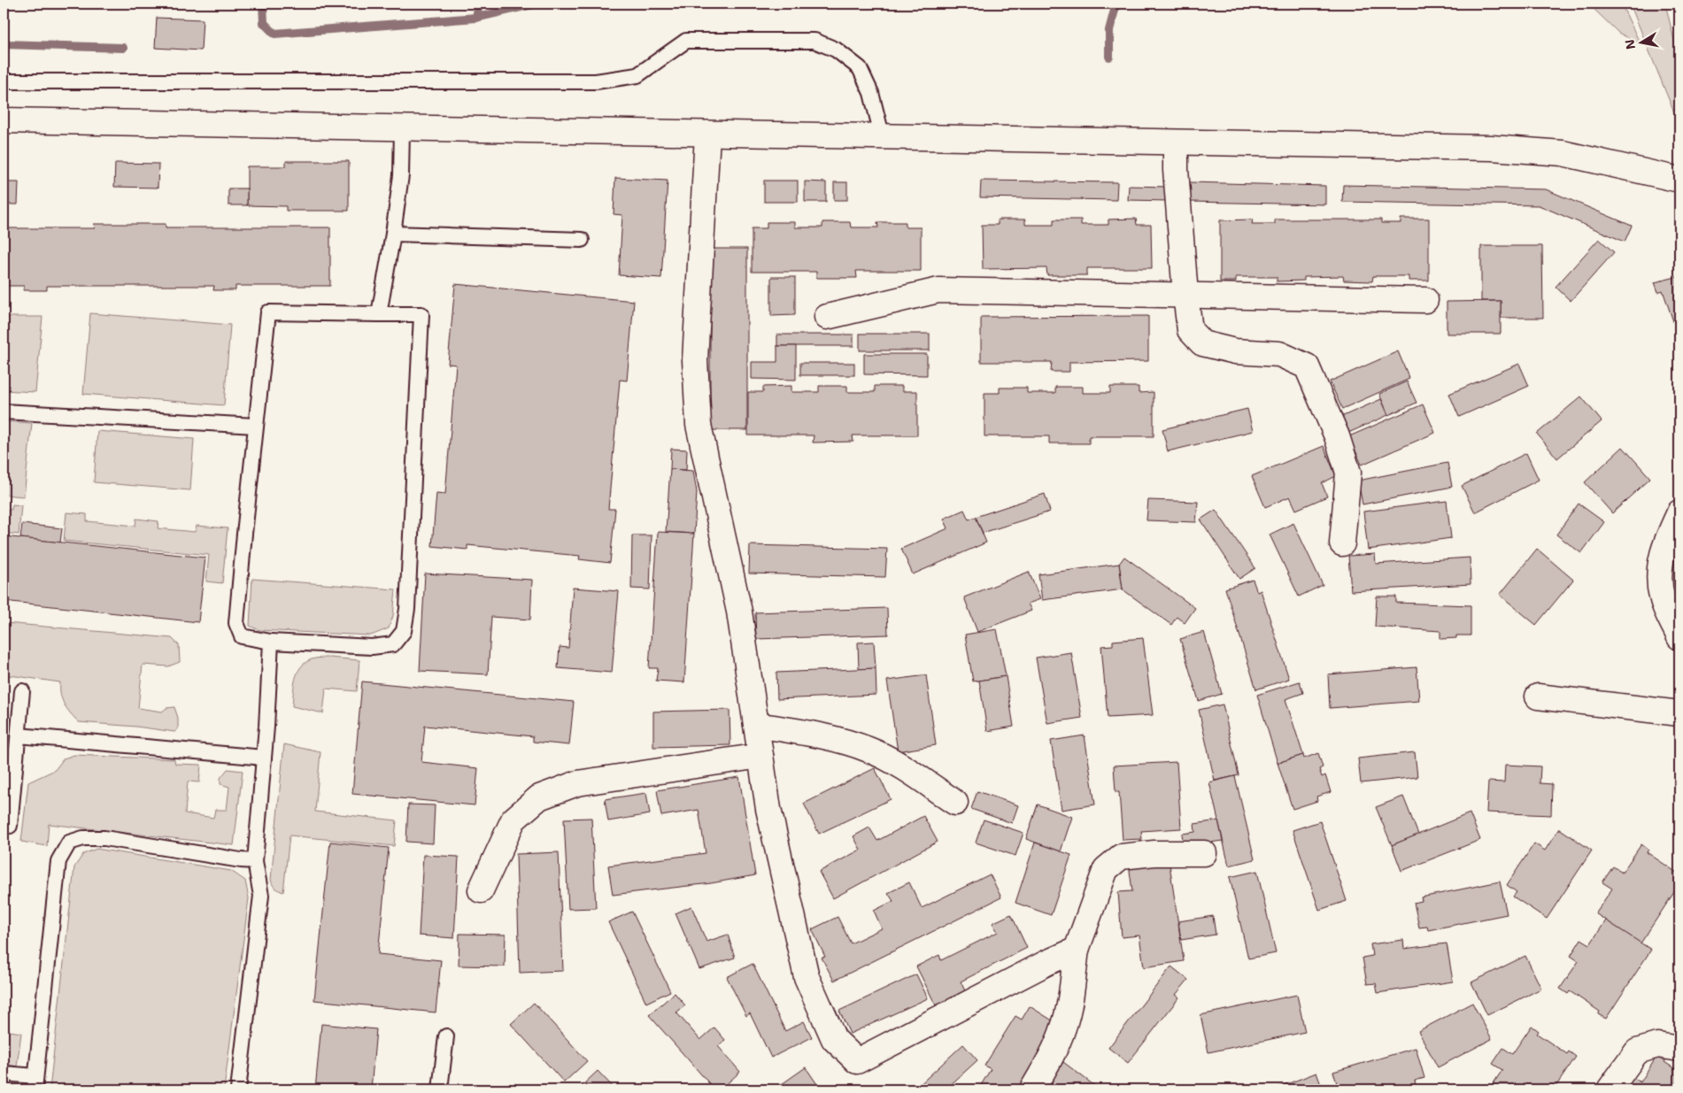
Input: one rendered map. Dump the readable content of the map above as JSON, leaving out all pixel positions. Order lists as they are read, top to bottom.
{
  "north": "left"
}
